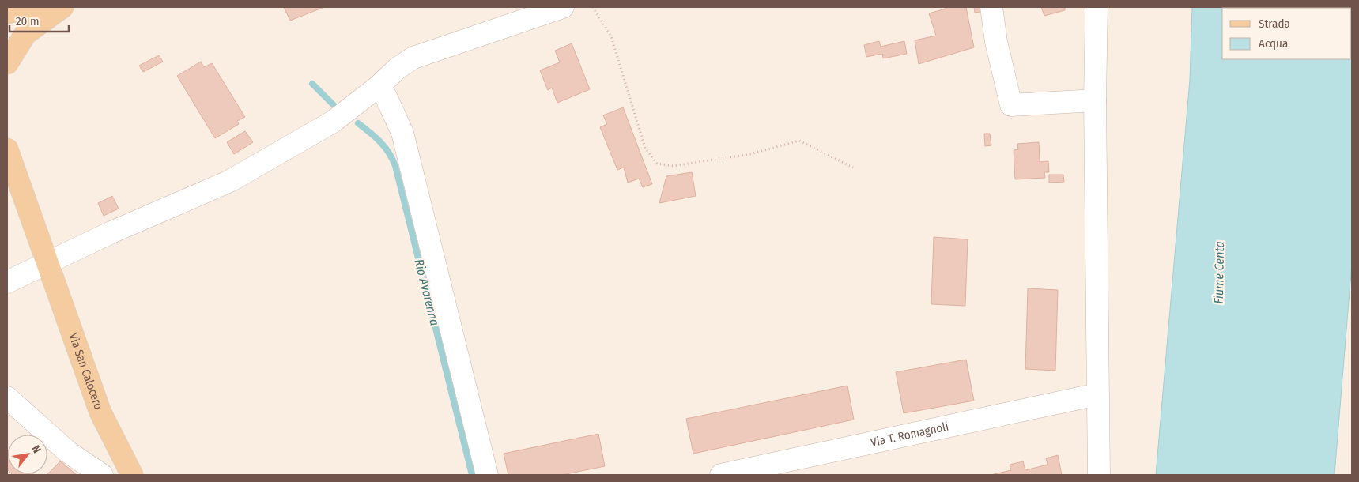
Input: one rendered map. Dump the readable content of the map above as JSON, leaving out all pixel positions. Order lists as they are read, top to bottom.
{
  "streets": {
    "main road": ["Via San Calocero"],
    "street": ["Via T. Romagnoli"]
  },
  "water": ["Fiume Centa", "Rio Avarenna"],
  "legend": ["Strada", "Acqua"],
  "scale_bar": "20 m",
  "north": "top right"
}
